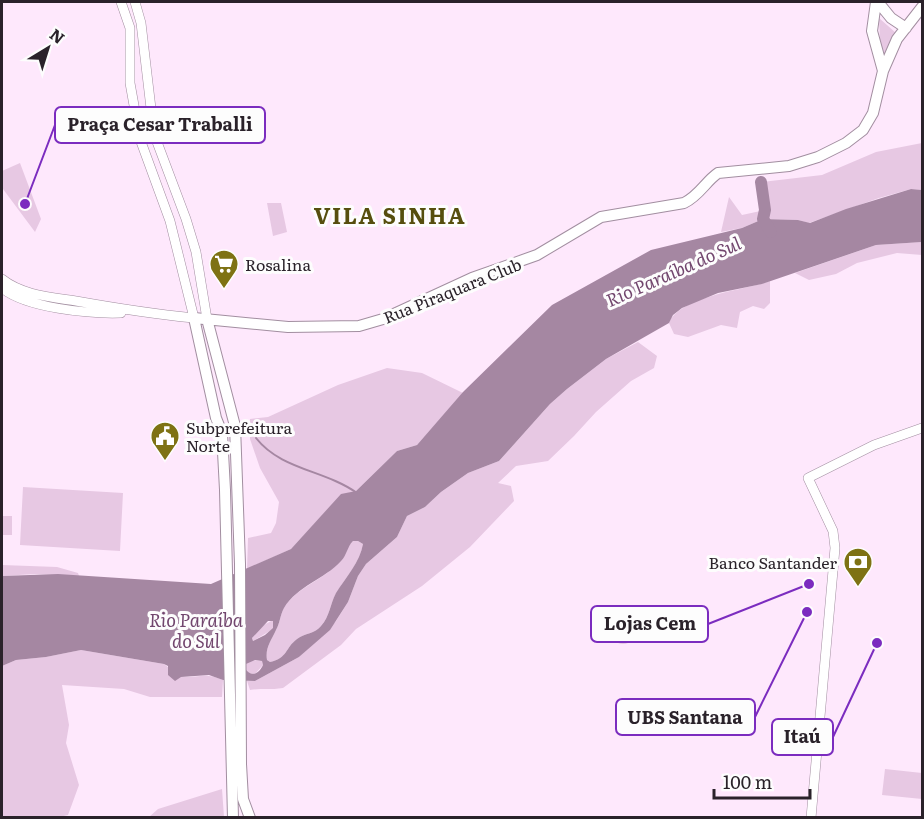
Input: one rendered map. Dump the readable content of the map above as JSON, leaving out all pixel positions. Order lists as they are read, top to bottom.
{
  "streets": {
    "main road": ["Rua Piraquara Club"]
  },
  "districts": ["VILA SINHA"],
  "water": ["Rio Paraíba do Sul"],
  "places": {
    "other": [
      "Praça Cesar Traballi",
      "Lojas Cem",
      "UBS Santana",
      "Itaú"
    ],
    "supermarket": ["Rosalina"],
    "public building": ["Subprefeitura Norte"],
    "bank": ["Banco Santander"]
  },
  "scale_bar": "100 m",
  "north": "top right"
}
